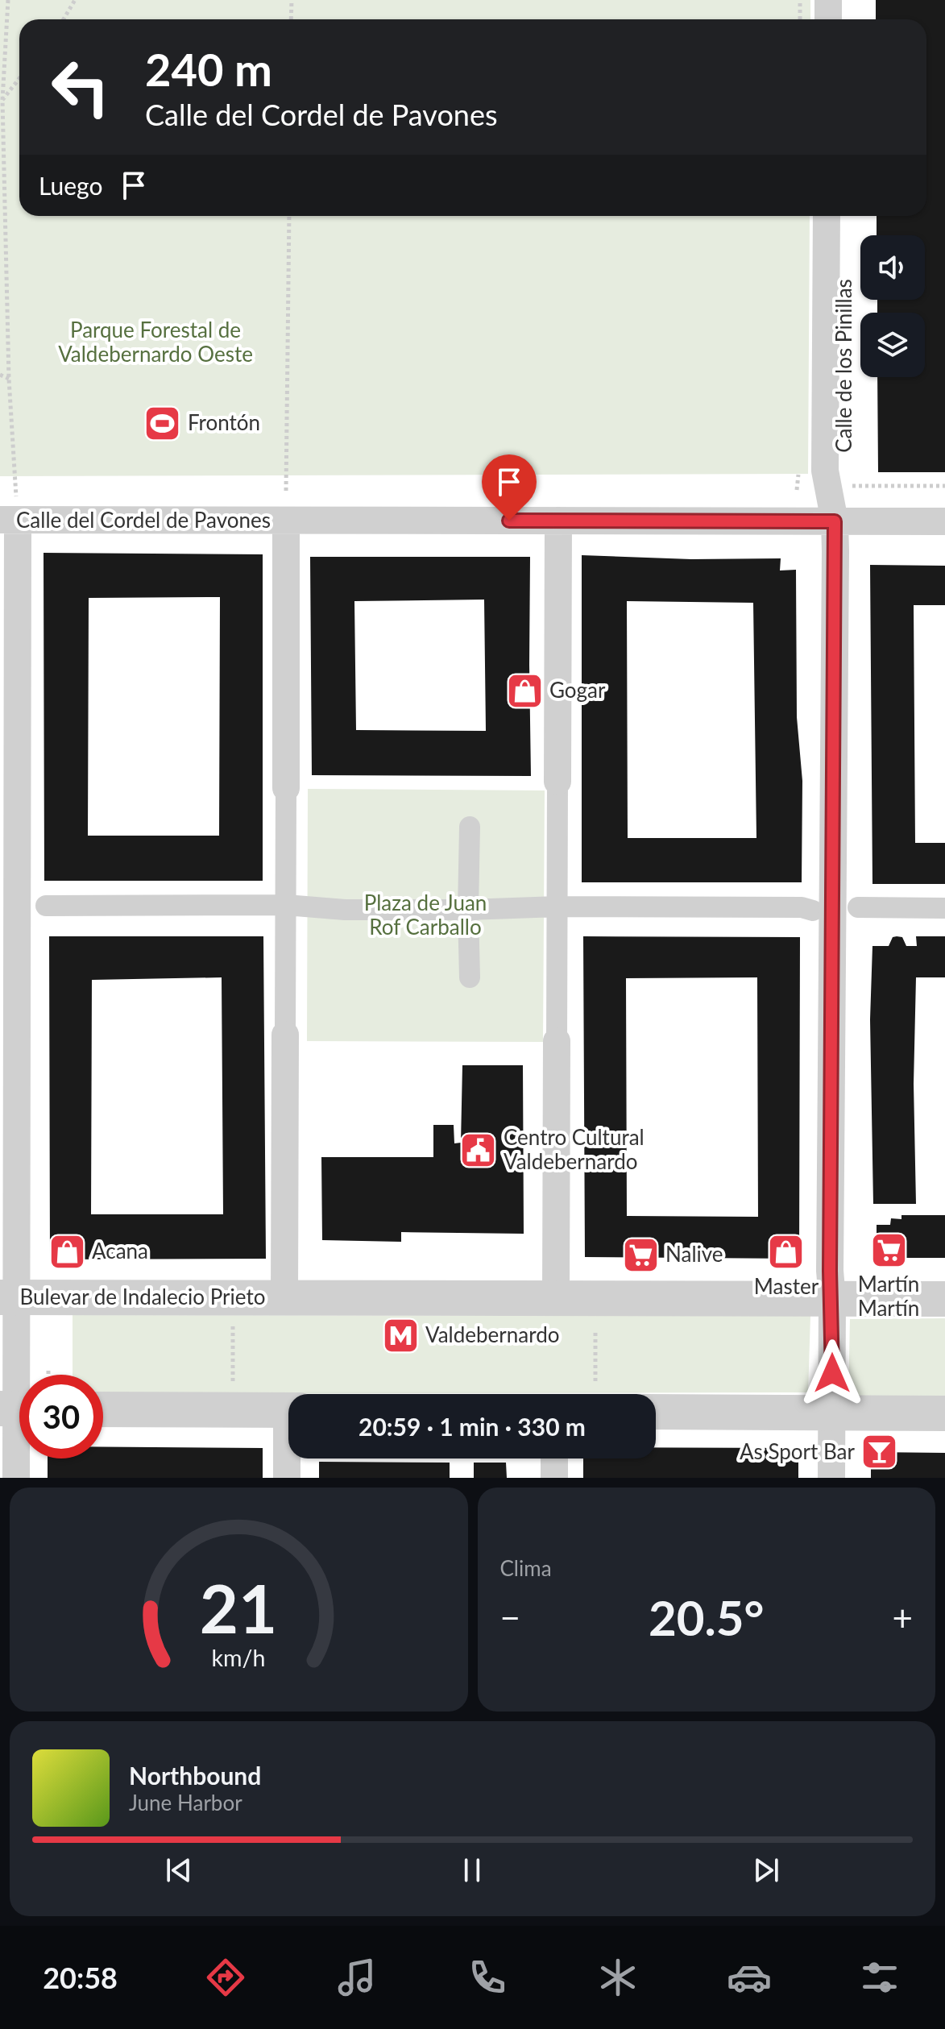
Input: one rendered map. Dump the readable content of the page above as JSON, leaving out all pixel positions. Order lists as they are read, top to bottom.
{
  "streets": {
    "street": ["Calle de los Pinillas", "Calle del Cordel de Pavones", "Bulevar de Indalecio Prieto"]
  },
  "crossings": [
    ["Calle de los Pinillas", "Calle del Cordel de Pavones"],
    ["Calle de los Pinillas", "Bulevar de Indalecio Prieto"]
  ],
  "parks": ["Parque Forestal de Valdebernardo Oeste", "Plaza de Juan Rof Carballo"],
  "places": {
    "sports": ["Frontón"],
    "shop": ["Gogar", "Acana", "Master"],
    "public building": ["Centro Cultural Valdebernardo"],
    "supermarket": ["Martín Martín", "Nalive"],
    "metro station": ["Valdebernardo"],
    "bar": ["As Sport Bar"]
  },
  "page": {
    "turn": ["240 m", "Calle del Cordel de Pavones"],
    "then": "Luego",
    "limit": "30",
    "trip": "20:59 · 1 min · 330 m",
    "tile": "Clima",
    "heat": ["−", "20.5°", "+"],
    "song": ["Northbound", "June Harbor"],
    "tabs": "20:58",
    "gauge": ["21", "km/h"]
  }
}
